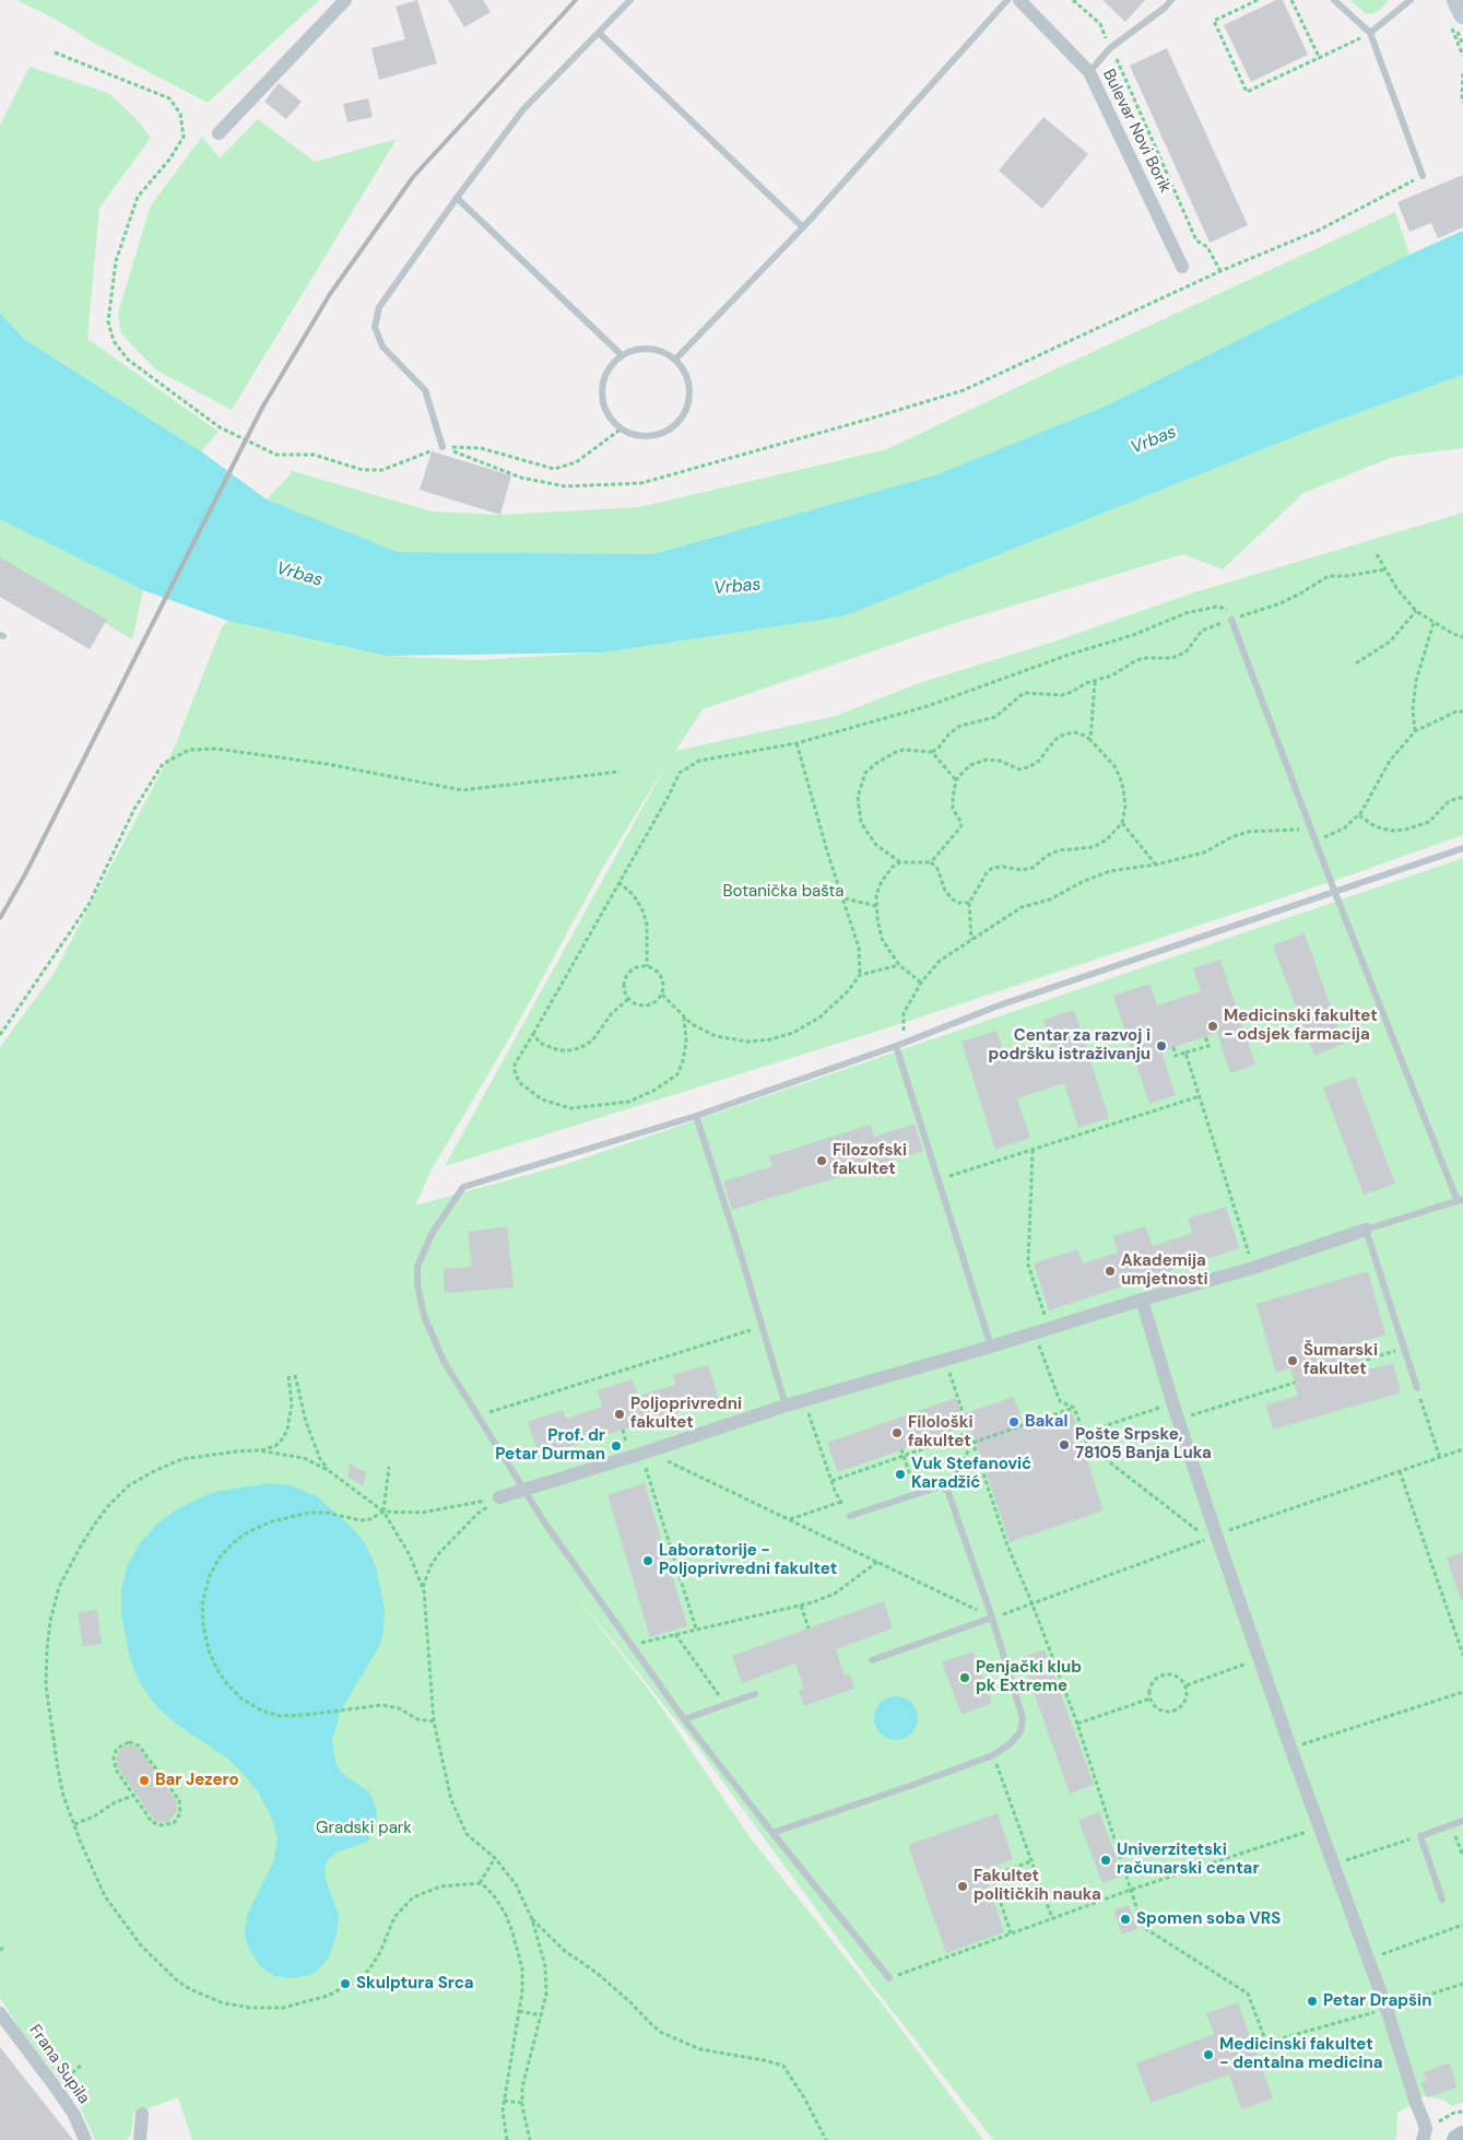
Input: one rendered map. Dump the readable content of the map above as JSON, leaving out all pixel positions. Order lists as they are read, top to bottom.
{
  "streets": {
    "street": ["Bulevar Novi Borik", "Frana Supila"]
  },
  "water": ["Vrbas"],
  "parks": ["Botanička bašta", "Gradski park"],
  "places": [
    "Medicinski fakultet - odsjek farmacija",
    "Centar za razvoj i podršku istraživanju",
    "Filozofski fakultet",
    "Akademija umjetnosti",
    "Šumarski fakultet",
    "Poljoprivredni fakultet",
    "Bakal",
    "Filološki fakultet",
    "Pošte Srpske, 78105 Banja Luka",
    "Prof. dr Petar Durman",
    "Vuk Stefanović Karadžić",
    "Laboratorije - Poljoprivredni fakultet",
    "Penjački klub pk Extreme",
    "Bar Jezero",
    "Univerzitetski računarski centar",
    "Fakultet političkih nauka",
    "Spomen soba VRS",
    "Skulptura Srca",
    "Petar Drapšin",
    "Medicinski fakultet - dentalna medicina"
  ]
}
